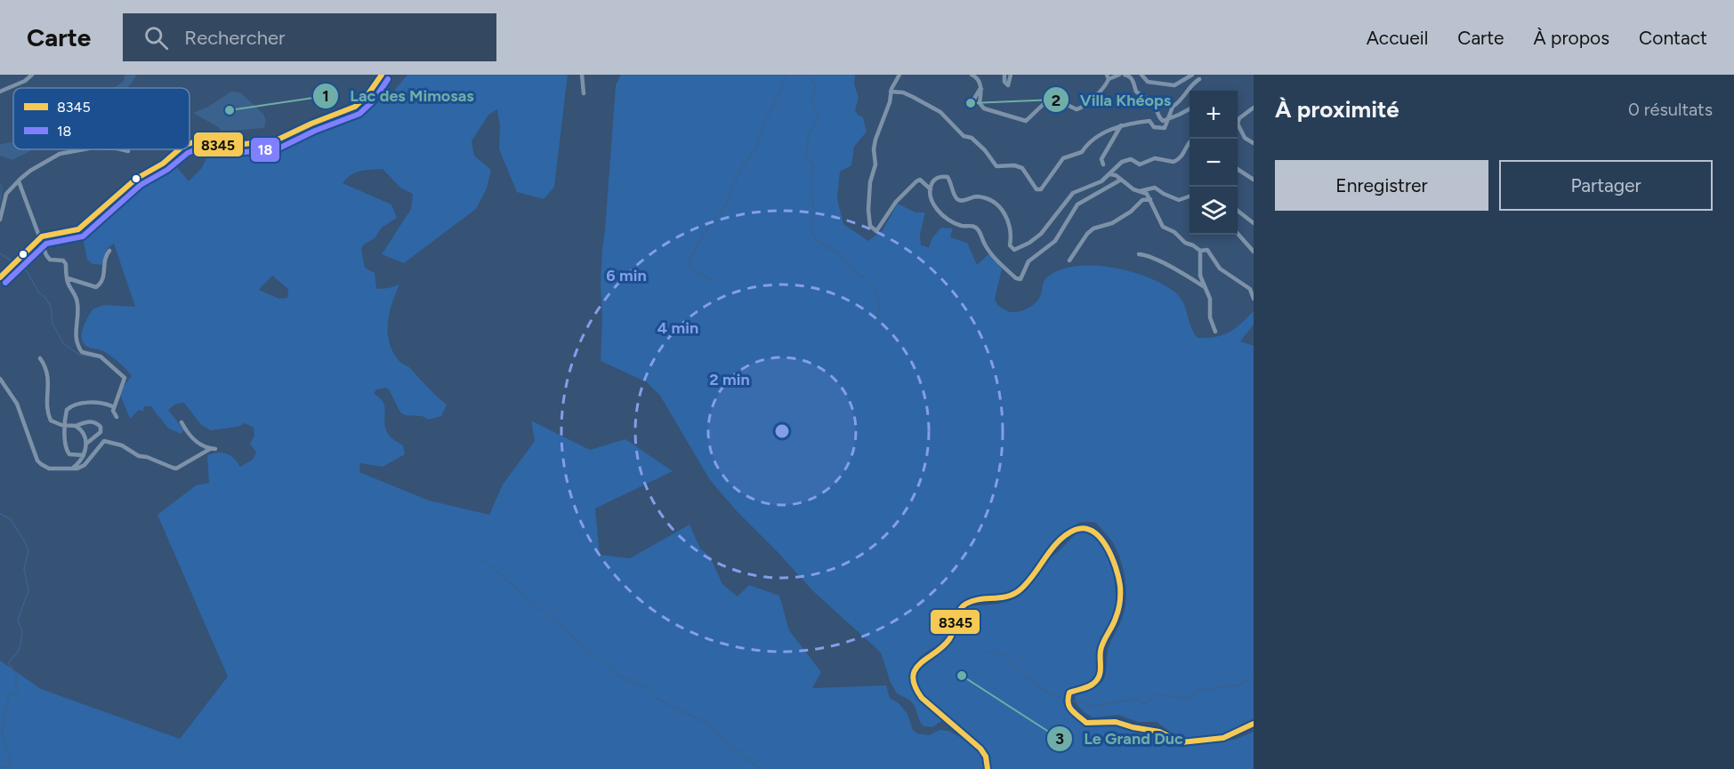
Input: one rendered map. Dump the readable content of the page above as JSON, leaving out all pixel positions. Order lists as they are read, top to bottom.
{
  "places": ["Villa Khéops", "Lac des Mimosas", "Le Grand Duc"],
  "lines": ["transit line 8345", "transit line 18"],
  "legend": ["8345", "18"],
  "page": {
    "header": "Carte",
    "search": "Rechercher",
    "nav": [
      "Accueil",
      "Carte",
      "À propos",
      "Contact"
    ],
    "heading": ["À proximité", "0 résultats"],
    "map_buttons": ["+", "−"],
    "buttons": ["Enregistrer", "Partager"]
  },
  "rings": ["6 min", "4 min", "2 min"]
}
